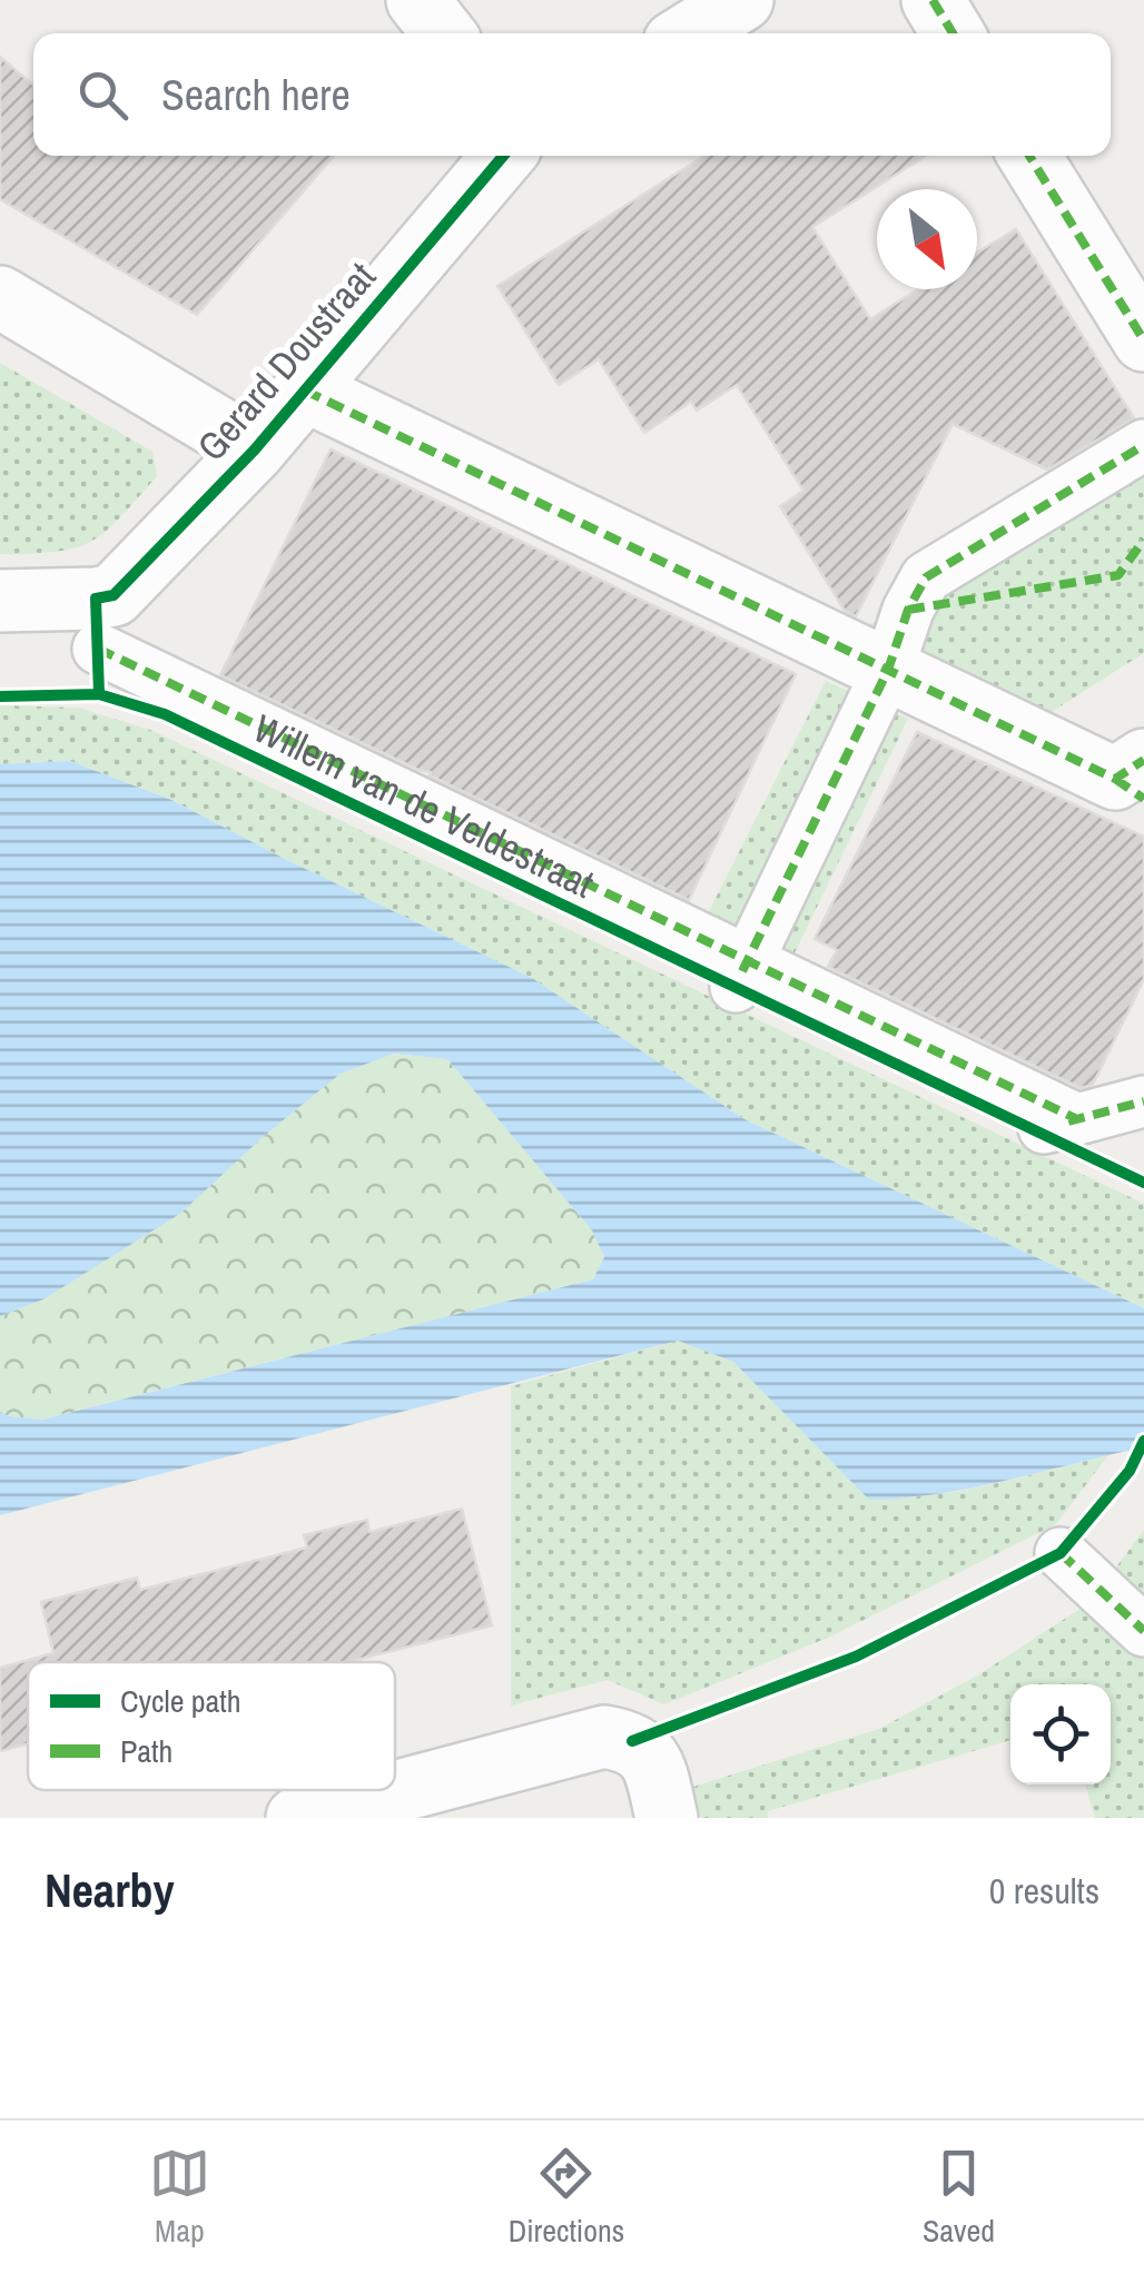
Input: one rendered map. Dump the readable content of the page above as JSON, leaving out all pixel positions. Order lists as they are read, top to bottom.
{
  "streets": {
    "street": ["Gerard Doustraat", "Willem van de Veldestraat"]
  },
  "crossings": [
    ["Gerard Doustraat", "Willem van de Veldestraat"]
  ],
  "legend": ["Cycle path", "Path"],
  "north": "bottom right",
  "page": {
    "search": "Search here",
    "heading": ["Nearby", "0 results"],
    "nav": ["Map", "Directions", "Saved"]
  }
}
